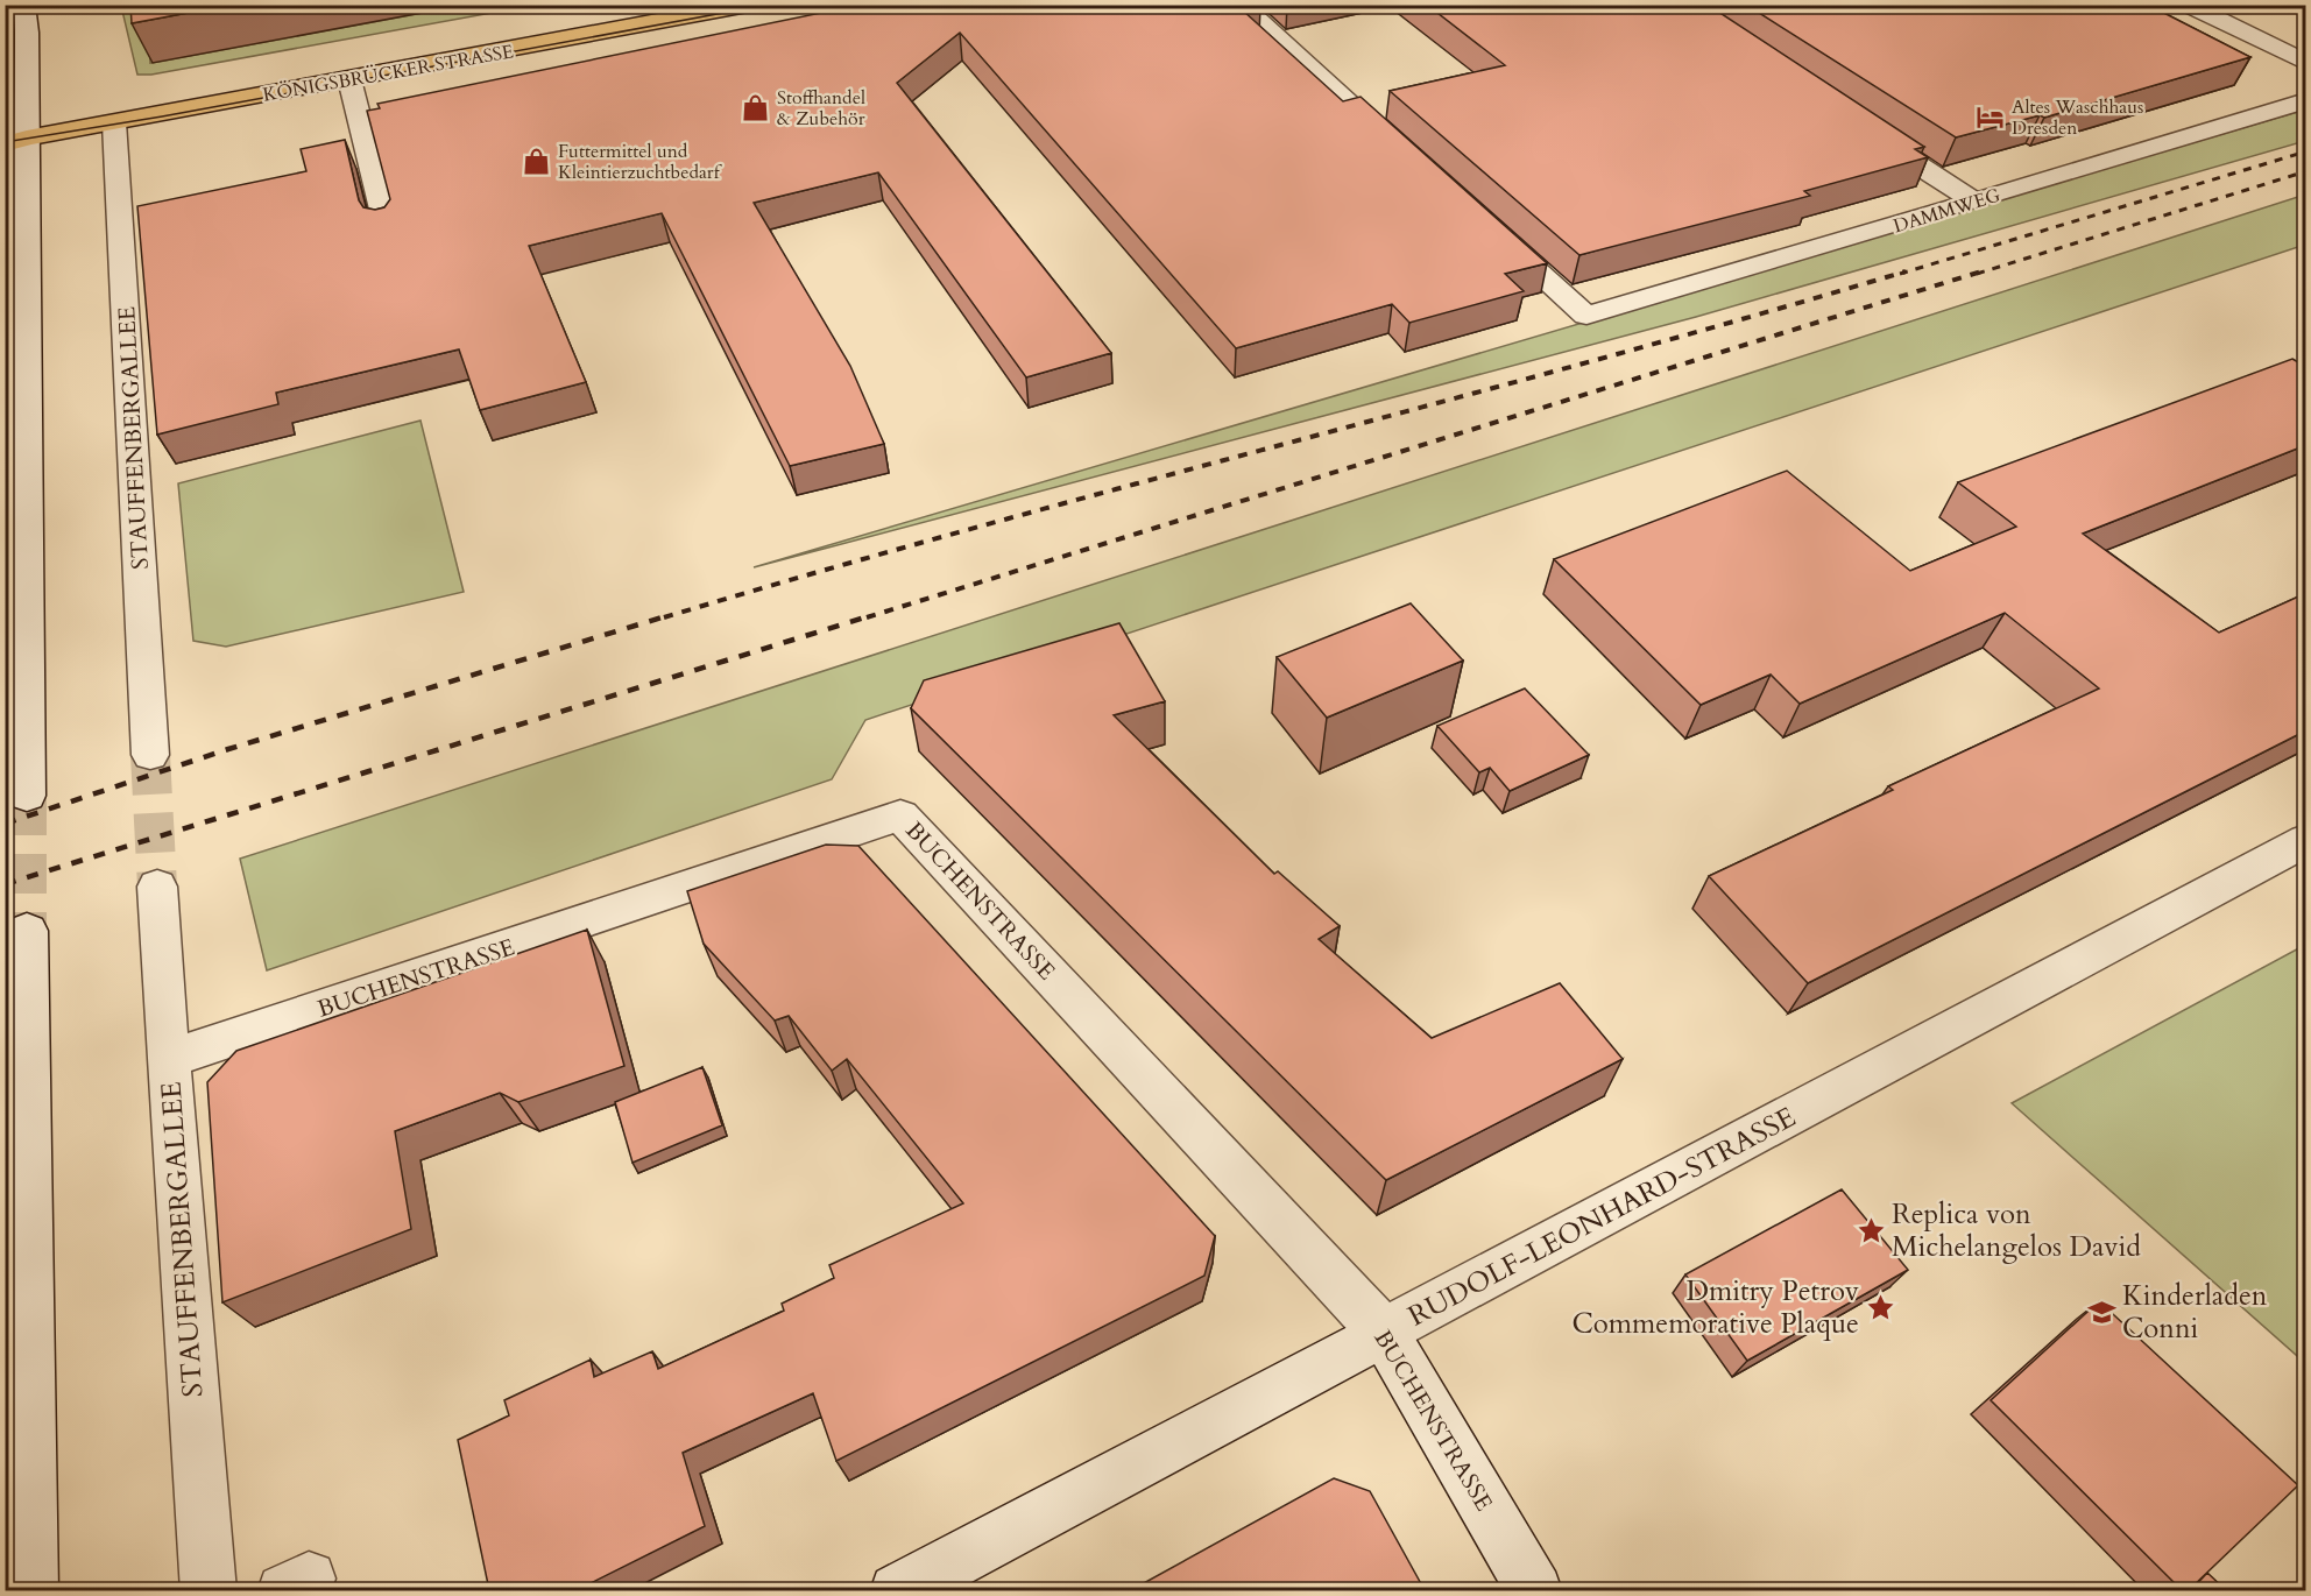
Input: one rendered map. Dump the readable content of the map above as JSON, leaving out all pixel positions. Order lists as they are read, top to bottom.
{
  "streets": {
    "main road": ["KÖNIGSBRÜCKER STRASSE"],
    "street": [
      "DAMMWEG",
      "STAUFFENBERGALLEE",
      "BUCHENSTRASSE",
      "RUDOLF-LEONHARD-STRASSE"
    ]
  },
  "crossings": [
    ["KÖNIGSBRÜCKER STRASSE", "STAUFFENBERGALLEE"],
    ["STAUFFENBERGALLEE", "BUCHENSTRASSE"],
    ["BUCHENSTRASSE", "RUDOLF-LEONHARD-STRASSE"]
  ],
  "places": {
    "shop": ["Stoffhandel & Zubehör", "Futtermittel und Kleintierzuchtbedarf"],
    "hotel": ["Altes Waschhaus Dresden"],
    "place": ["Replica von Michelangelos David", "Dmitry Petrov Commemorative Plaque"],
    "school or university": ["Kinderladen Conni"]
  }
}
